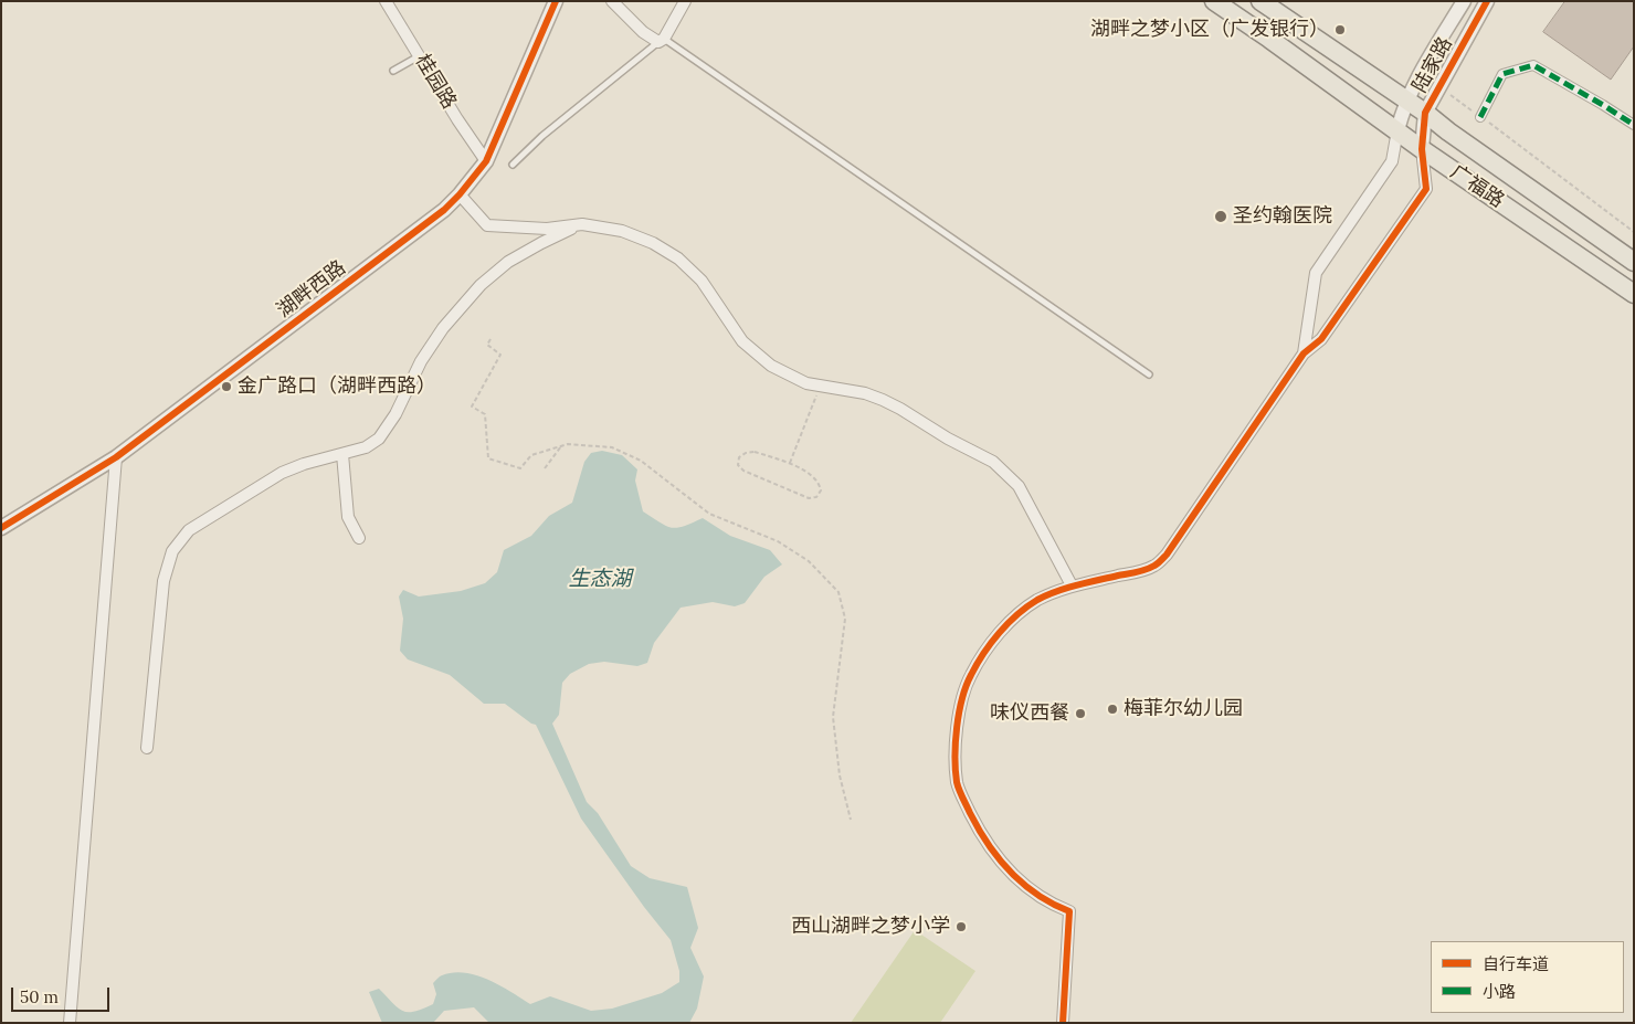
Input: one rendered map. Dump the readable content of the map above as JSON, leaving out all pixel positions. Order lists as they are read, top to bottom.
{
  "streets": {
    "main road": ["广福路"],
    "street": ["陆家路", "桂园路", "湖畔西路"]
  },
  "crossings": [
    ["陆家路", "广福路"],
    ["桂园路", "湖畔西路"]
  ],
  "water": ["生态湖"],
  "places": [
    "湖畔之梦小区（广发银行）",
    "圣约翰医院",
    "金广路口（湖畔西路）",
    "梅菲尔幼儿园",
    "味仪西餐",
    "西山湖畔之梦小学"
  ],
  "legend": ["自行车道", "小路"],
  "scale_bar": "50 m"
}
